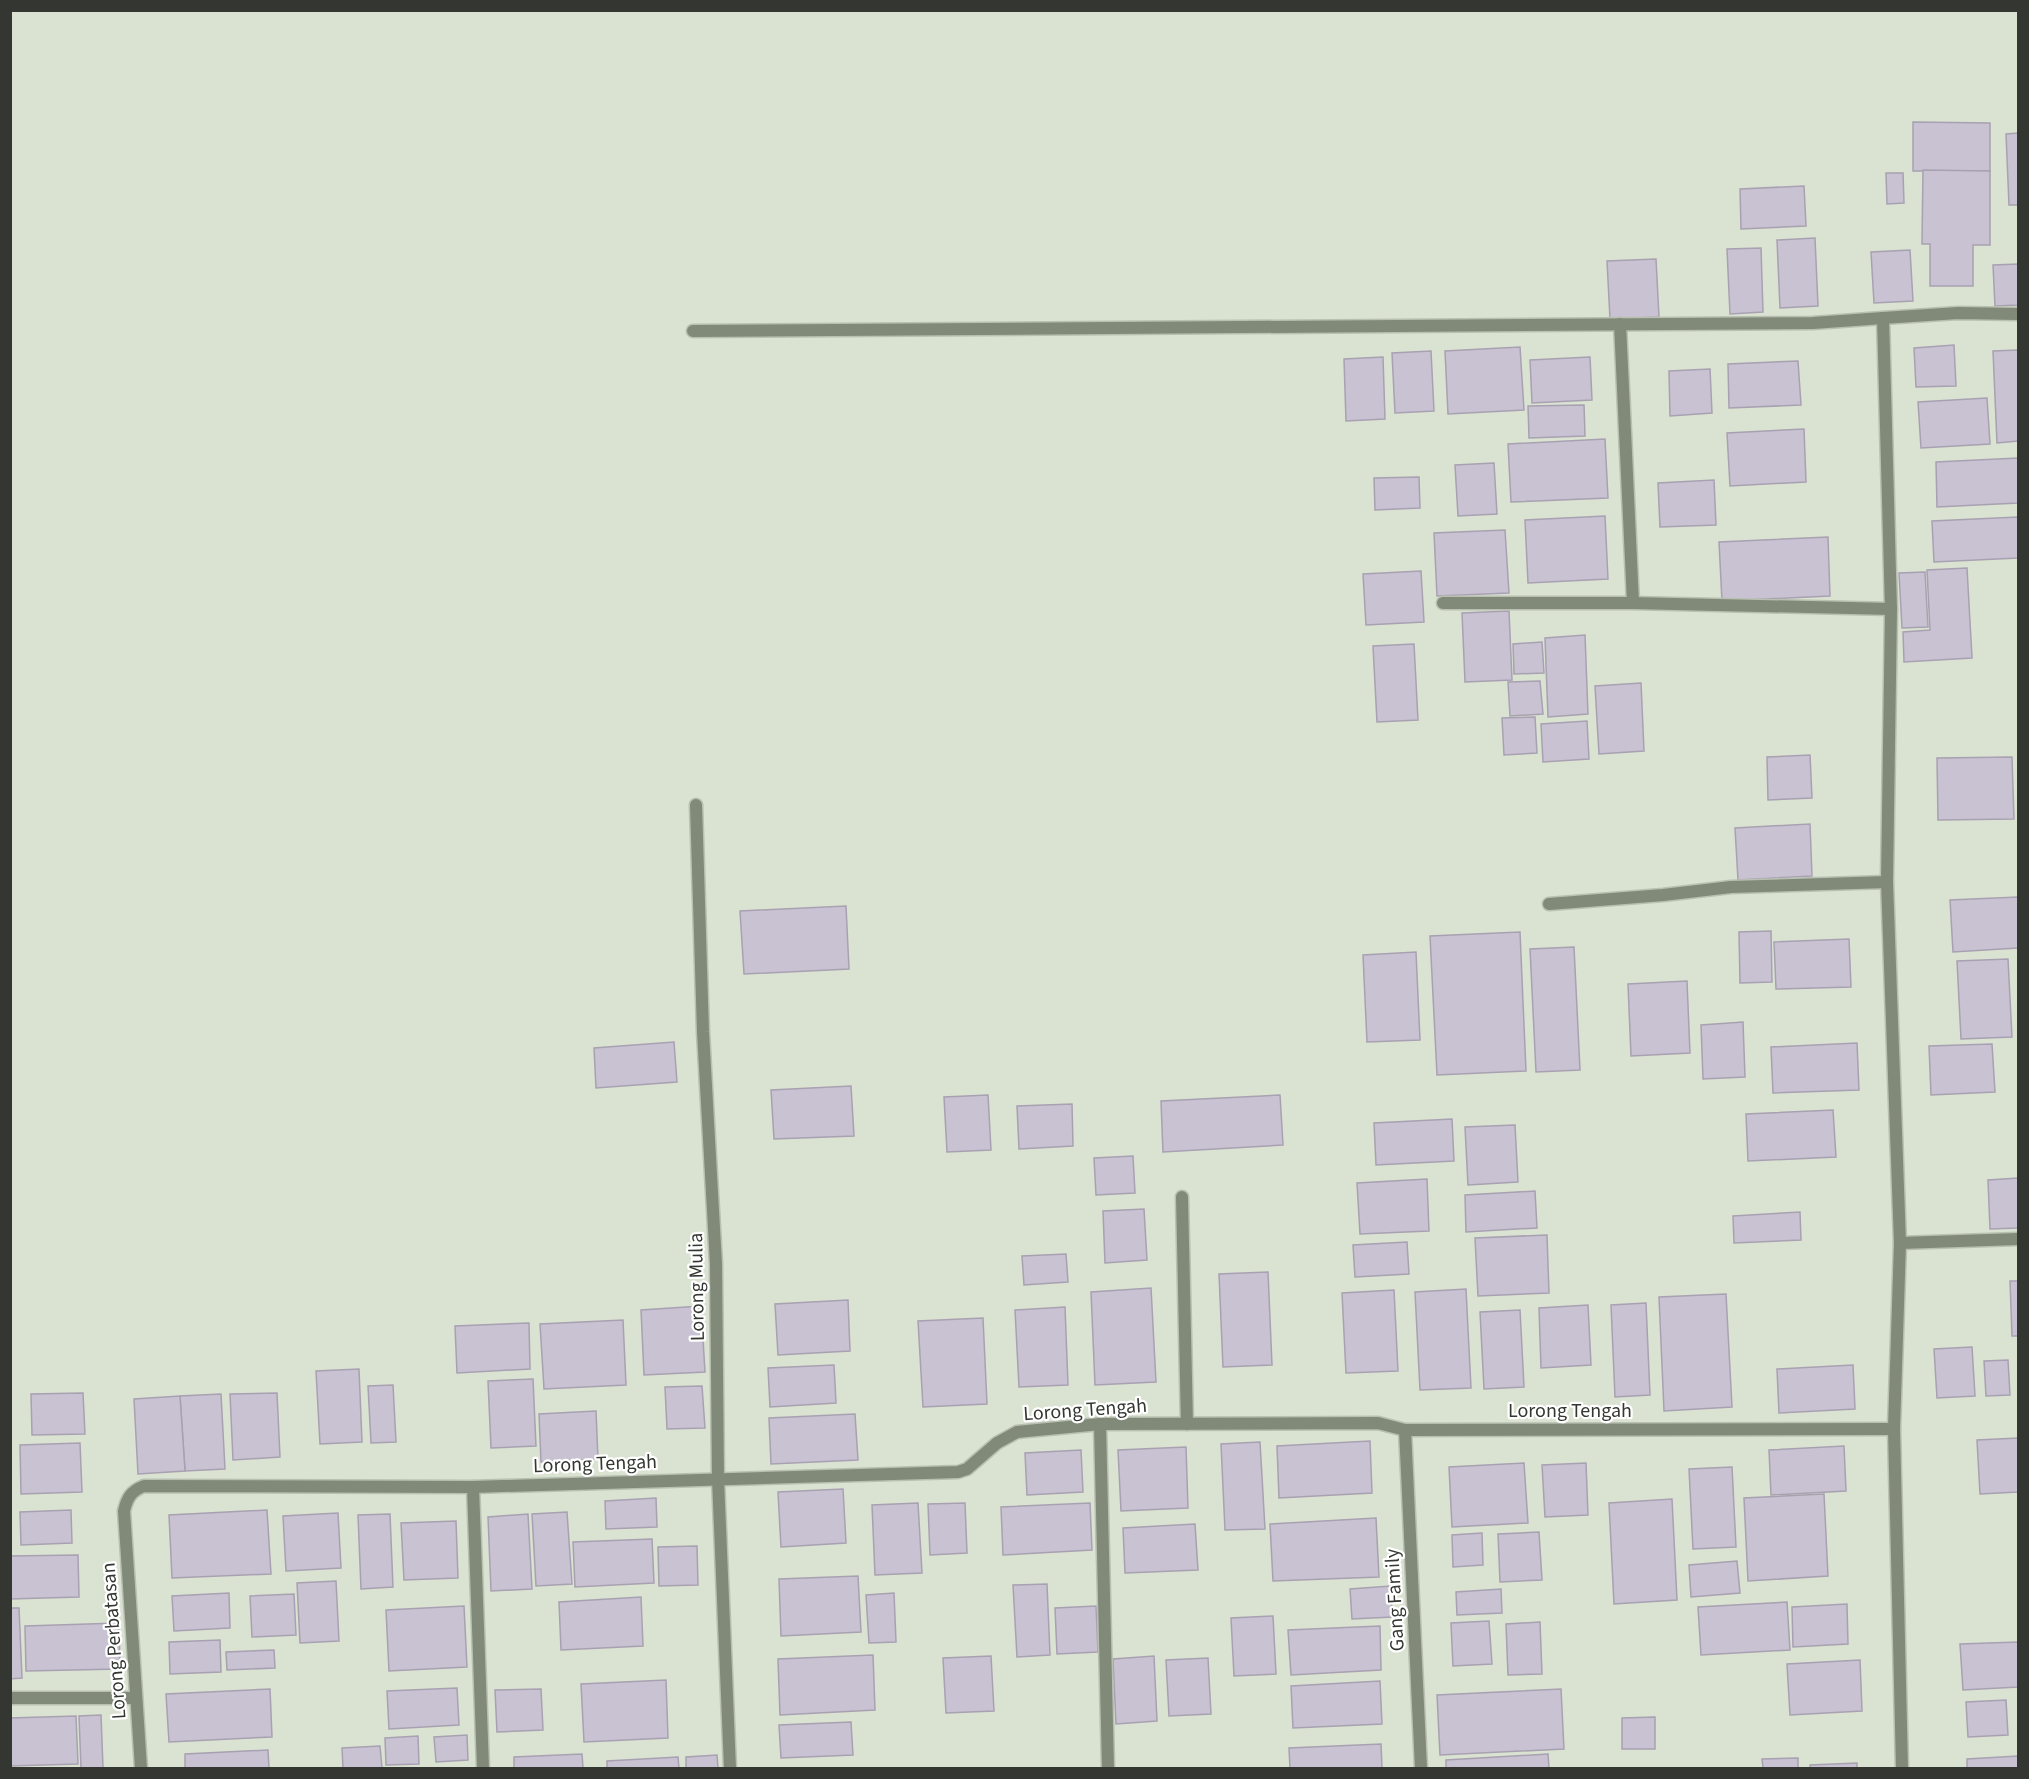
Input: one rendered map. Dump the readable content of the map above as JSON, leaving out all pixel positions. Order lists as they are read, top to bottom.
{
  "streets": {
    "street": [
      "Lorong Mulia",
      "Lorong Tengah",
      "Gang Family",
      "Lorong Perbatasan"
    ]
  },
  "crossings": [
    ["Lorong Mulia", "Lorong Tengah"],
    ["Lorong Tengah", "Gang Family"],
    ["Lorong Tengah", "Lorong Perbatasan"]
  ]
}
